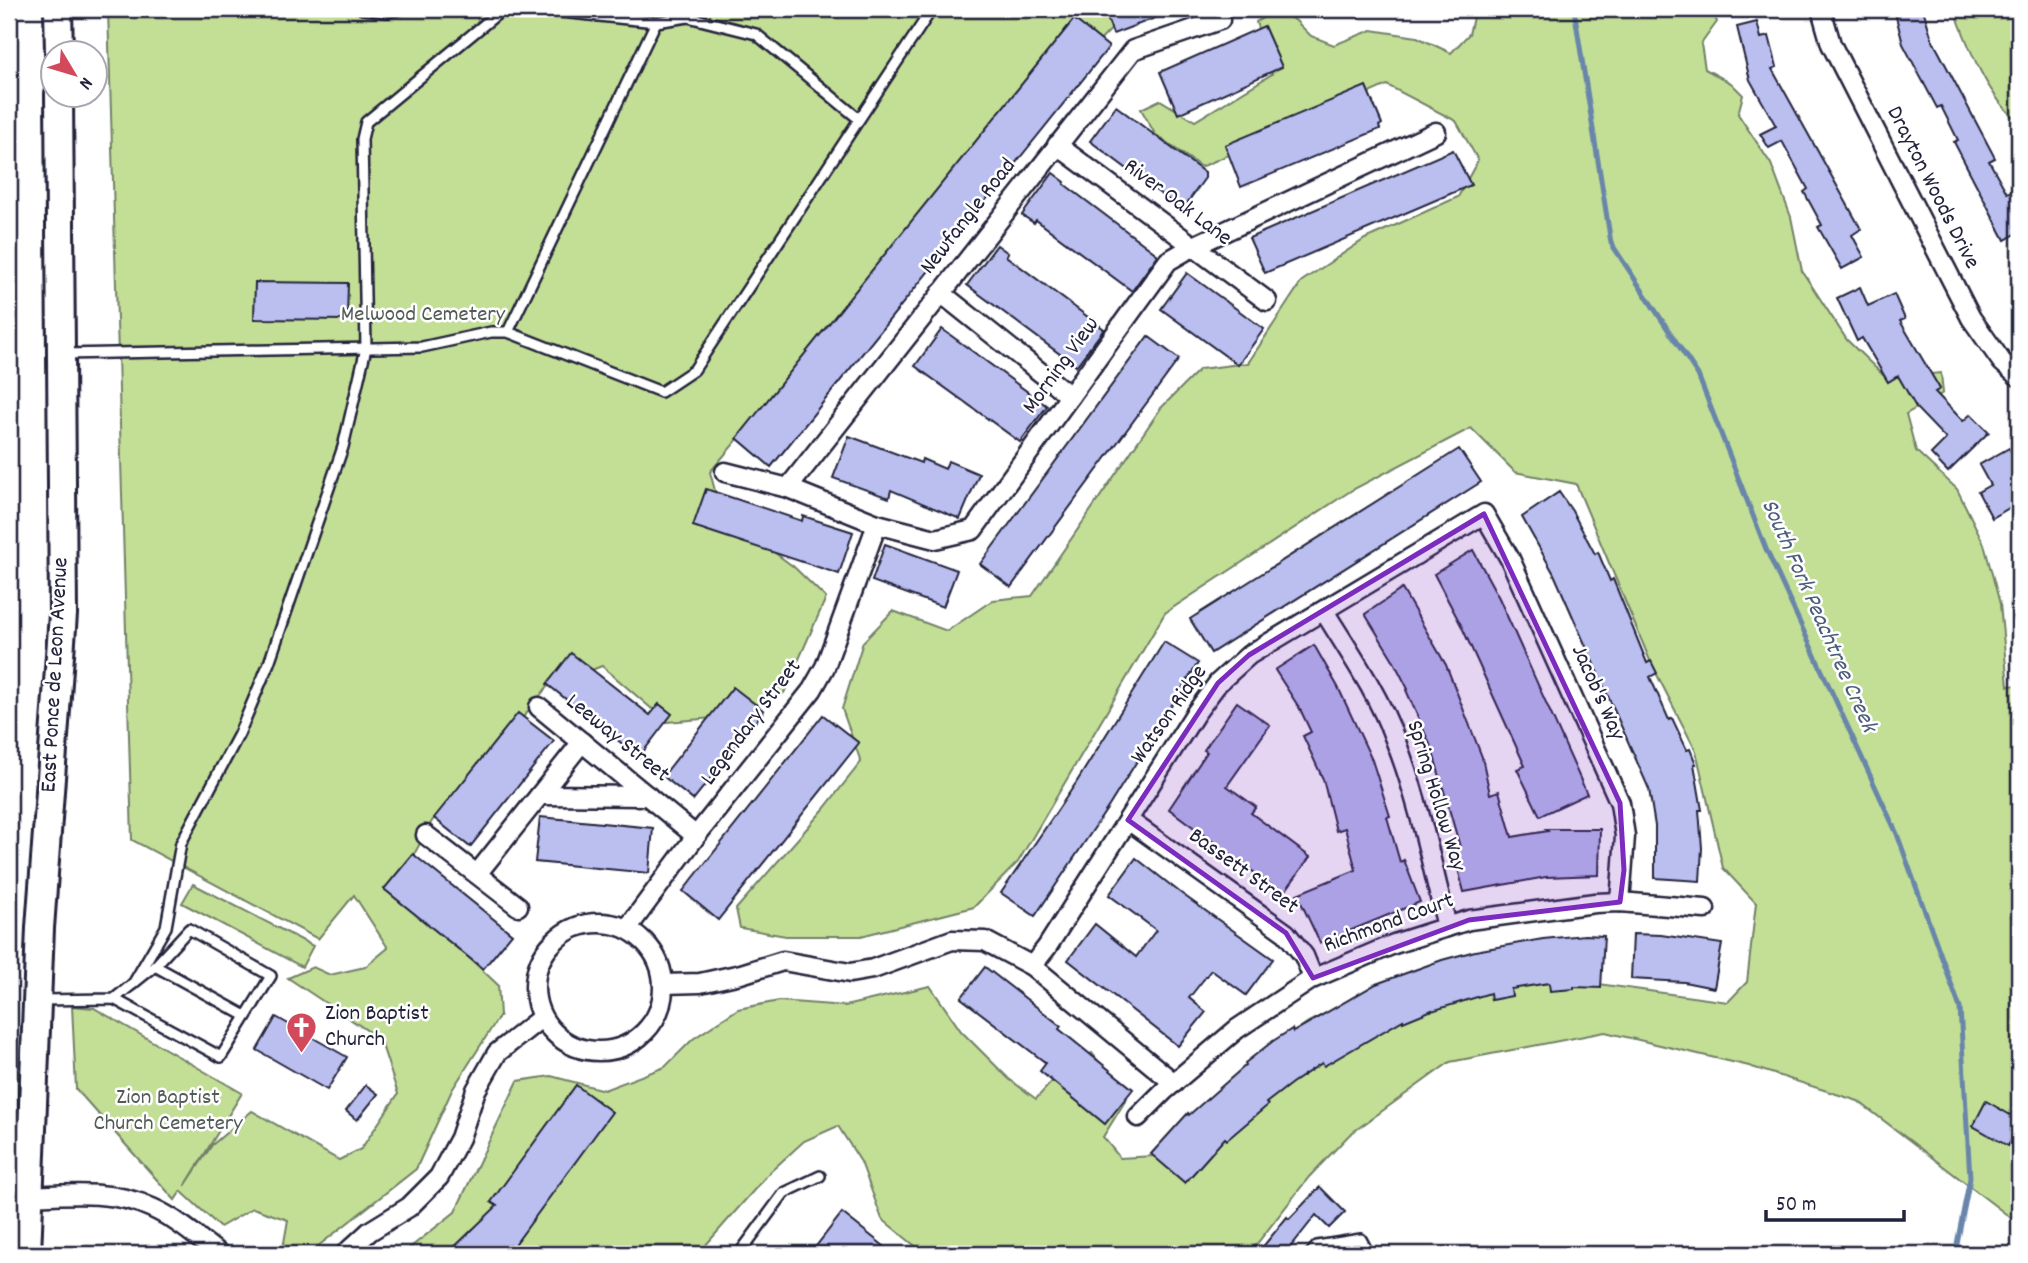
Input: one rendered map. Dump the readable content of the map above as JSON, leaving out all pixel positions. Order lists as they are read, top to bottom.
{
  "streets": {
    "main road": ["East Ponce de Leon Avenue"],
    "street": [
      "Drayton Woods Drive",
      "River Oak Lane",
      "Newfangle Road",
      "Morning View",
      "Jacob's Way",
      "Watson Ridge",
      "Legendary Street",
      "Leeway Street",
      "Spring Hollow Way",
      "Bassett Street",
      "Richmond Court"
    ]
  },
  "crossings": [
    ["River Oak Lane", "Newfangle Road"],
    ["River Oak Lane", "Morning View"],
    ["Newfangle Road", "Morning View"],
    ["Morning View", "Legendary Street"],
    ["Jacob's Way", "Watson Ridge"],
    ["Jacob's Way", "Richmond Court"],
    ["Watson Ridge", "Spring Hollow Way"],
    ["Watson Ridge", "Bassett Street"],
    ["Legendary Street", "Leeway Street"],
    ["Spring Hollow Way", "Richmond Court"],
    ["Bassett Street", "Richmond Court"]
  ],
  "water": ["South Fork Peachtree Creek"],
  "parks": ["Melwood Cemetery", "Zion Baptist Church Cemetery"],
  "places": {
    "church": ["Zion Baptist Church"]
  },
  "scale_bar": "50 m",
  "north": "bottom right"
}
